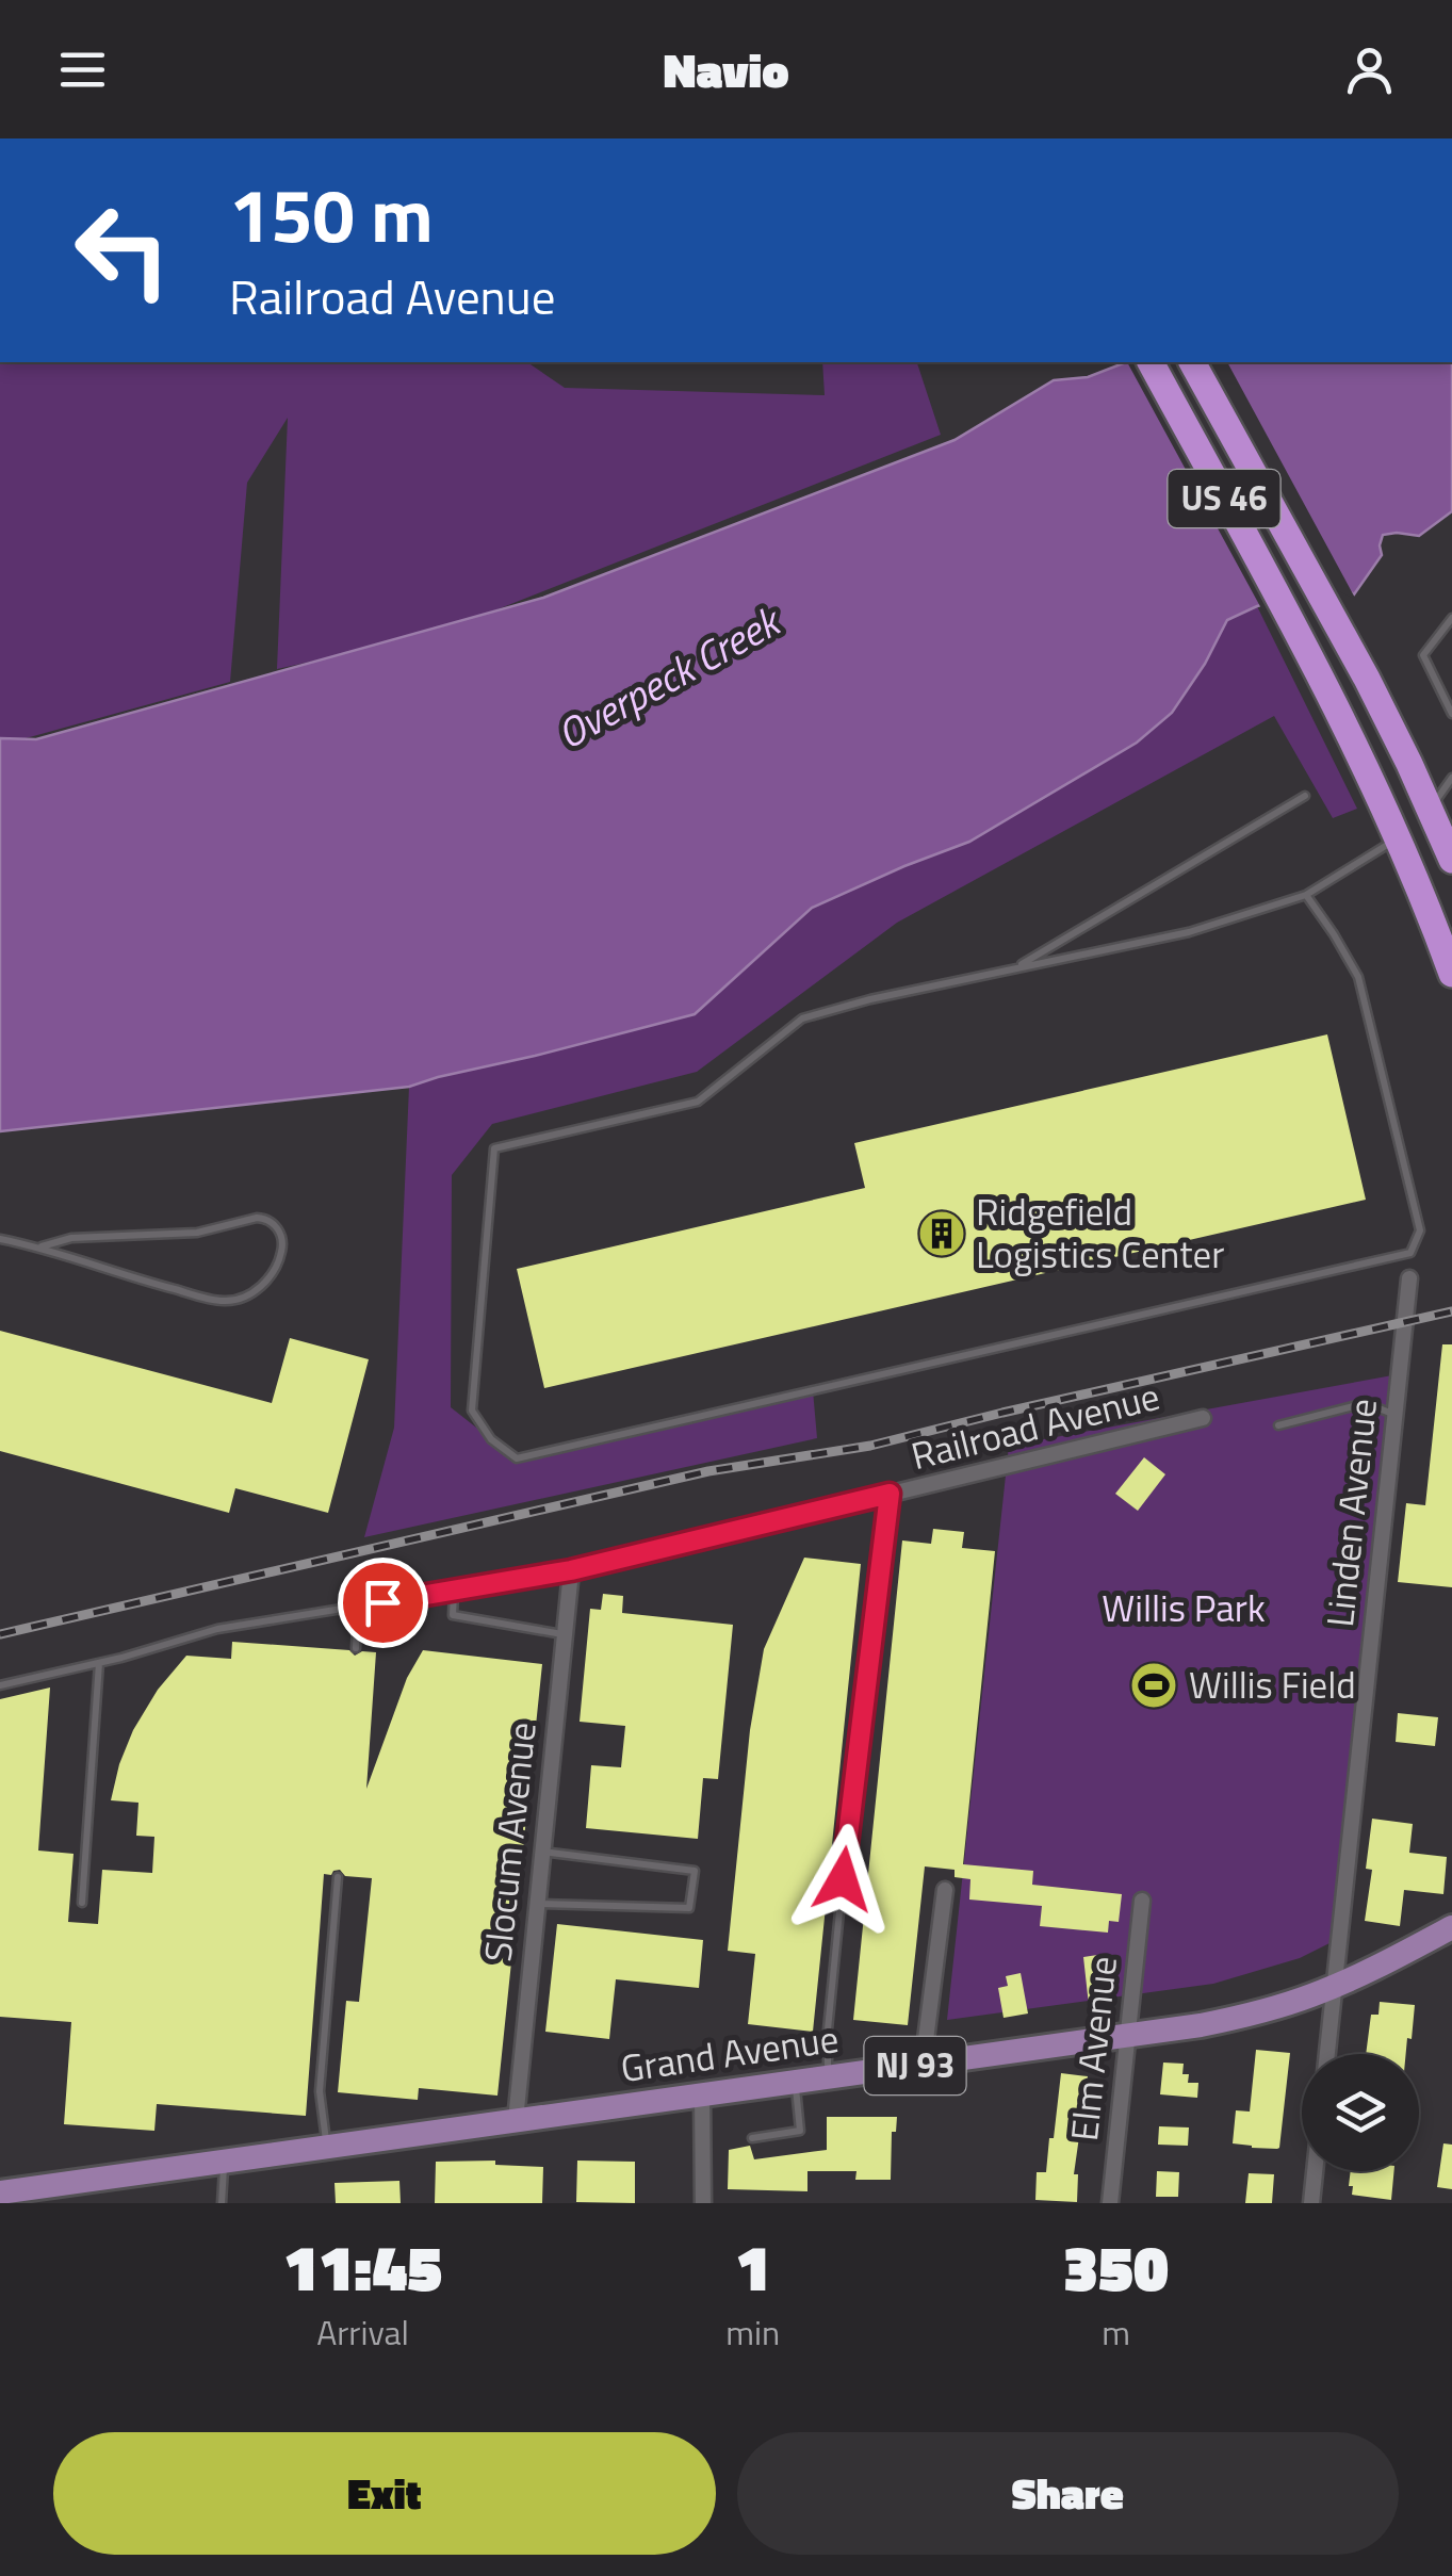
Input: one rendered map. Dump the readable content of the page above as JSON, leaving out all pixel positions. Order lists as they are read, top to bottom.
{
  "streets": {
    "highway": ["US 46"],
    "main road": ["Grand Avenue", "NJ 93"],
    "street": [
      "Railroad Avenue",
      "Linden Avenue",
      "Slocum Avenue",
      "Elm Avenue"
    ]
  },
  "crossings": [
    ["Railroad Avenue", "Slocum Avenue"],
    ["Linden Avenue", "Grand Avenue"],
    ["Slocum Avenue", "Grand Avenue"],
    ["Elm Avenue", "Grand Avenue"]
  ],
  "water": ["Overpeck Creek"],
  "parks": ["Willis Park"],
  "places": {
    "building": ["Ridgefield Logistics Center"],
    "sports": ["Willis Field"]
  },
  "page": {
    "header": "Navio",
    "turn": ["150 m", "Railroad Avenue"],
    "eta": [
      "11:45",
      "Arrival",
      "1",
      "min",
      "350",
      "m"
    ],
    "buttons": ["Exit", "Share"]
  }
}
